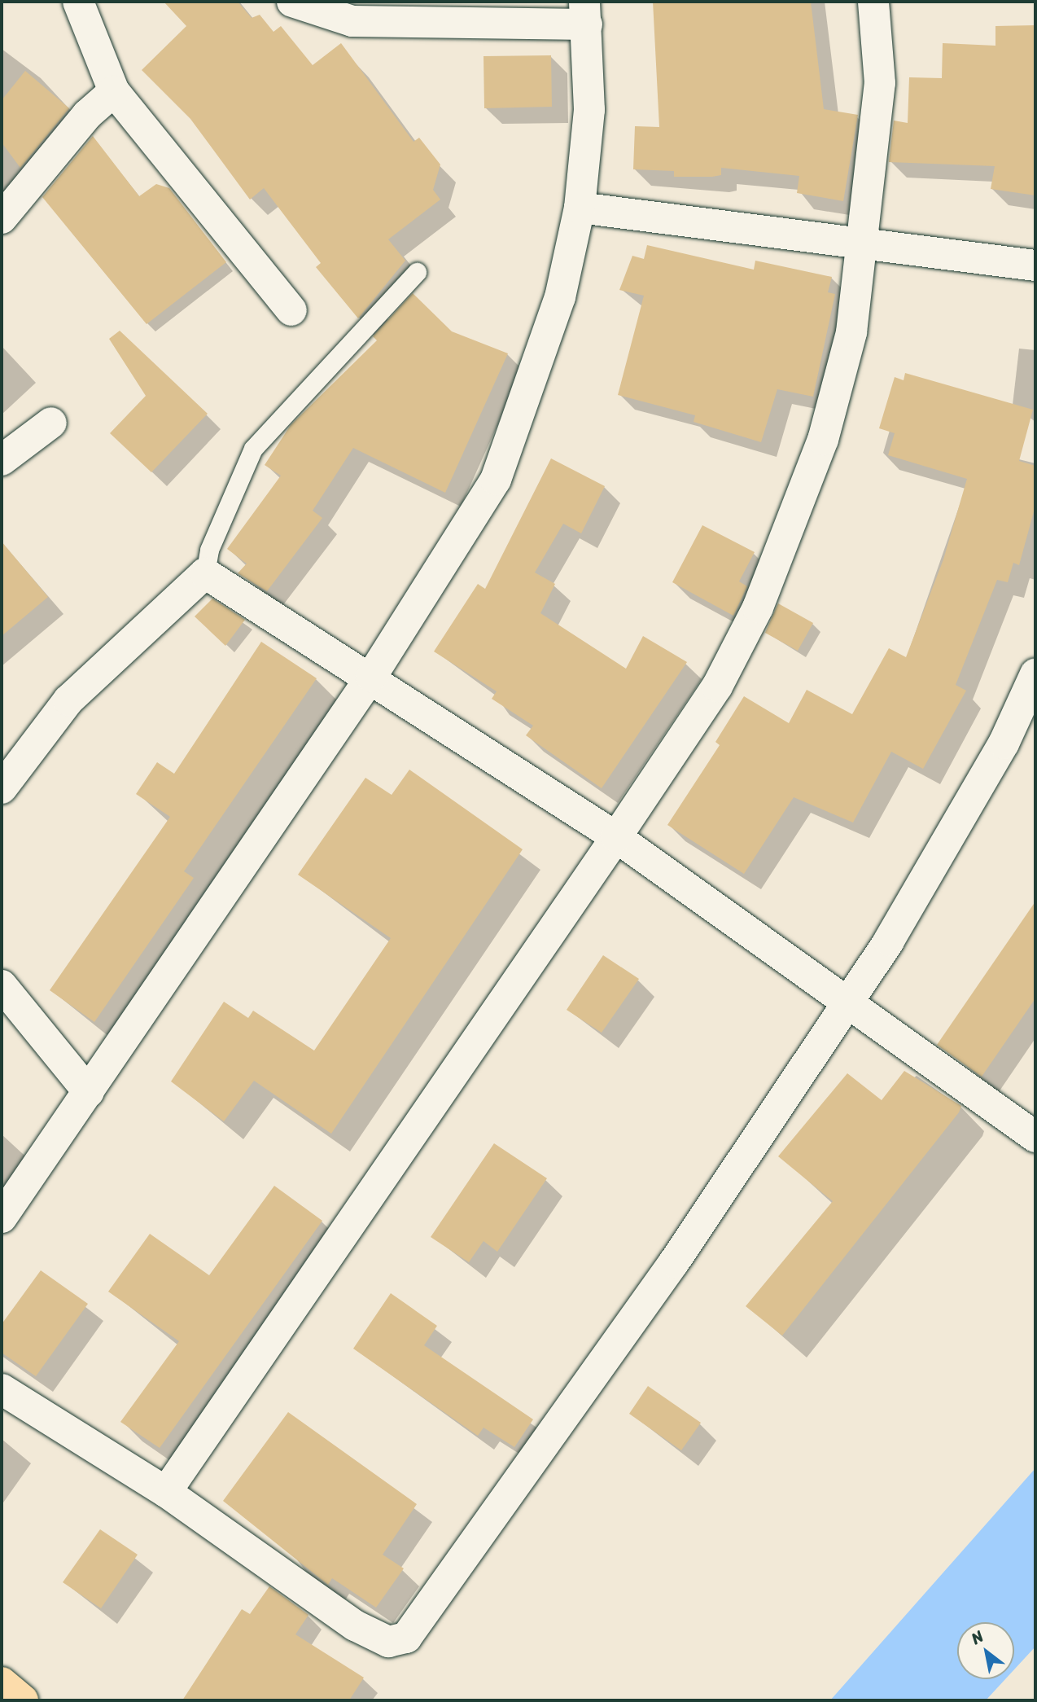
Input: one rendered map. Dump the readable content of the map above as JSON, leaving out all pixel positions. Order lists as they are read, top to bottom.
{
  "north": "top left"
}
